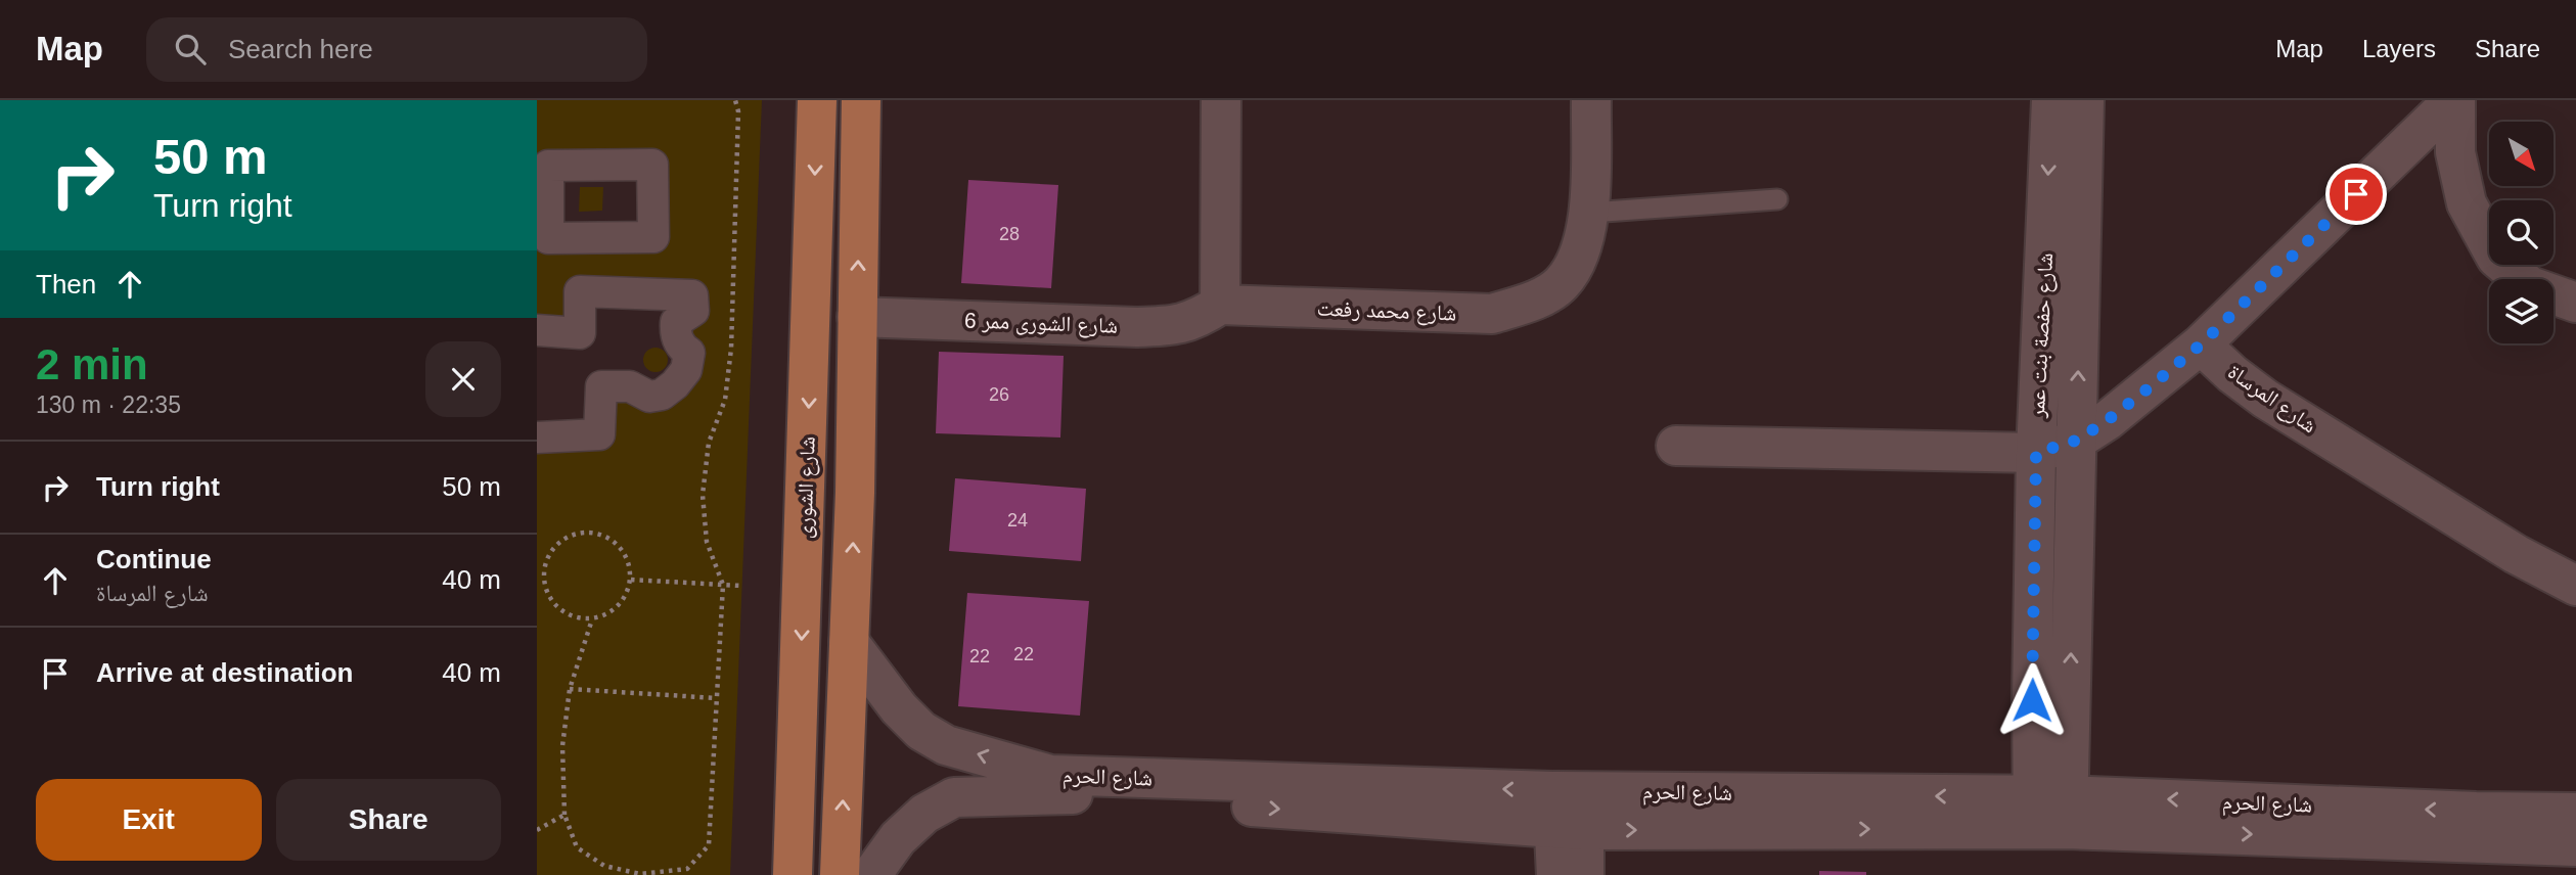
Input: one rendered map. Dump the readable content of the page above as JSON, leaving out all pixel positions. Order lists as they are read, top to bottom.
{
  "streets": {
    "main road": ["شارع الشورى"],
    "street": [
      "شارع محمد رفعت",
      "شارع الشورى ممر 6",
      "شارع حفصة بنت عمر",
      "شارع المرساة",
      "شارع الحرم"
    ]
  },
  "crossings": [
    ["شارع محمد رفعت", "شارع الشورى ممر 6"],
    ["شارع حفصة بنت عمر", "شارع الحرم"]
  ],
  "house_numbers": [
    "28",
    "26",
    "24",
    "22",
    "22"
  ],
  "north": "bottom right",
  "page": {
    "header": "Map",
    "search": "Search here",
    "nav": ["Map", "Layers", "Share"],
    "turn": ["50 m", "Turn right"],
    "then": "Then",
    "heading": ["2 min", "130 m · 22:35"],
    "list": [
      {
        "name": "Turn right",
        "value": "50 m"
      },
      {
        "name": "Continue",
        "note": "شارع المرساة",
        "value": "40 m"
      },
      {
        "name": "Arrive at destination",
        "value": "40 m"
      }
    ],
    "buttons": ["Exit", "Share"]
  }
}
